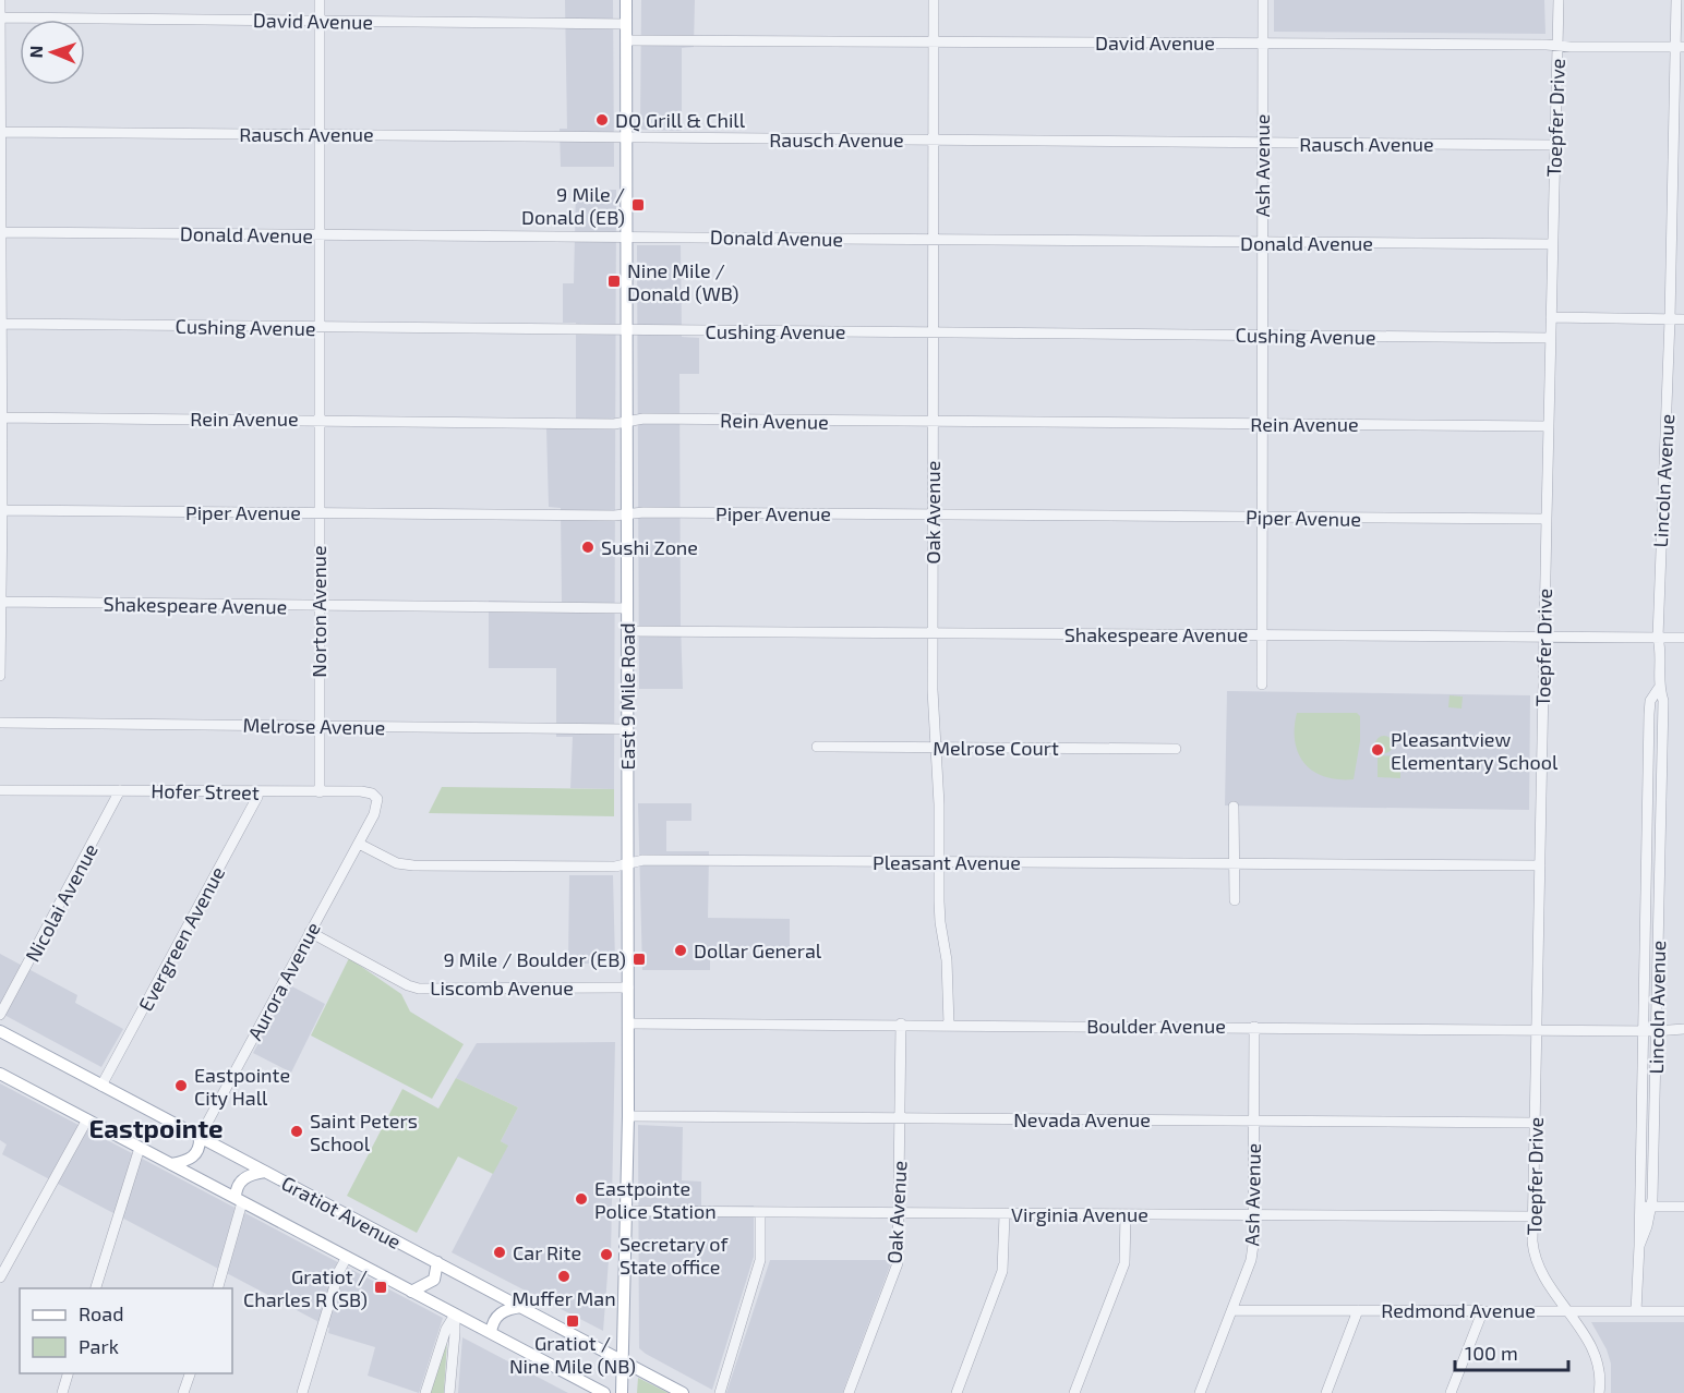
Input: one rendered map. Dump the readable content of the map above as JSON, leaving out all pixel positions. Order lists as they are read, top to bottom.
{
  "streets": {
    "main road": ["East 9 Mile Road", "Gratiot Avenue"],
    "street": [
      "David Avenue",
      "Toepfer Drive",
      "Rausch Avenue",
      "Ash Avenue",
      "Donald Avenue",
      "Cushing Avenue",
      "Rein Avenue",
      "Lincoln Avenue",
      "Piper Avenue",
      "Oak Avenue",
      "Shakespeare Avenue",
      "Norton Avenue",
      "Melrose Avenue",
      "Melrose Court",
      "Hofer Street",
      "Pleasant Avenue",
      "Nicolai Avenue",
      "Evergreen Avenue",
      "Aurora Avenue",
      "Liscomb Avenue",
      "Boulder Avenue",
      "Nevada Avenue",
      "Virginia Avenue",
      "Redmond Avenue"
    ]
  },
  "crossings": [
    ["David Avenue", "Toepfer Drive"],
    ["David Avenue", "Ash Avenue"],
    ["David Avenue", "Lincoln Avenue"],
    ["David Avenue", "Oak Avenue"],
    ["David Avenue", "Norton Avenue"],
    ["David Avenue", "East 9 Mile Road"],
    ["Toepfer Drive", "Rausch Avenue"],
    ["Toepfer Drive", "Donald Avenue"],
    ["Toepfer Drive", "Cushing Avenue"],
    ["Toepfer Drive", "Rein Avenue"],
    ["Toepfer Drive", "Piper Avenue"],
    ["Toepfer Drive", "Shakespeare Avenue"],
    ["Toepfer Drive", "Pleasant Avenue"],
    ["Toepfer Drive", "Boulder Avenue"],
    ["Toepfer Drive", "Nevada Avenue"],
    ["Toepfer Drive", "Virginia Avenue"],
    ["Toepfer Drive", "Redmond Avenue"],
    ["Rausch Avenue", "Ash Avenue"],
    ["Rausch Avenue", "Oak Avenue"],
    ["Rausch Avenue", "Norton Avenue"],
    ["Rausch Avenue", "East 9 Mile Road"],
    ["Ash Avenue", "Donald Avenue"],
    ["Ash Avenue", "Cushing Avenue"],
    ["Ash Avenue", "Rein Avenue"],
    ["Ash Avenue", "Piper Avenue"],
    ["Ash Avenue", "Shakespeare Avenue"],
    ["Ash Avenue", "Boulder Avenue"],
    ["Ash Avenue", "Nevada Avenue"],
    ["Ash Avenue", "Virginia Avenue"],
    ["Ash Avenue", "Redmond Avenue"],
    ["Donald Avenue", "Oak Avenue"],
    ["Donald Avenue", "Norton Avenue"],
    ["Donald Avenue", "East 9 Mile Road"],
    ["Cushing Avenue", "Oak Avenue"],
    ["Cushing Avenue", "Norton Avenue"],
    ["Cushing Avenue", "East 9 Mile Road"],
    ["Rein Avenue", "Oak Avenue"],
    ["Rein Avenue", "Norton Avenue"],
    ["Rein Avenue", "East 9 Mile Road"],
    ["Lincoln Avenue", "Shakespeare Avenue"],
    ["Lincoln Avenue", "Boulder Avenue"],
    ["Lincoln Avenue", "Redmond Avenue"],
    ["Piper Avenue", "Oak Avenue"],
    ["Piper Avenue", "Norton Avenue"],
    ["Piper Avenue", "East 9 Mile Road"],
    ["Oak Avenue", "Shakespeare Avenue"],
    ["Oak Avenue", "Melrose Court"],
    ["Oak Avenue", "Pleasant Avenue"],
    ["Oak Avenue", "Boulder Avenue"],
    ["Oak Avenue", "Nevada Avenue"],
    ["Oak Avenue", "Virginia Avenue"],
    ["Shakespeare Avenue", "Norton Avenue"],
    ["Shakespeare Avenue", "East 9 Mile Road"],
    ["Norton Avenue", "Melrose Avenue"],
    ["Norton Avenue", "Hofer Street"],
    ["East 9 Mile Road", "Melrose Avenue"],
    ["East 9 Mile Road", "Pleasant Avenue"],
    ["East 9 Mile Road", "Liscomb Avenue"],
    ["East 9 Mile Road", "Boulder Avenue"],
    ["East 9 Mile Road", "Nevada Avenue"],
    ["East 9 Mile Road", "Gratiot Avenue"],
    ["East 9 Mile Road", "Virginia Avenue"],
    ["Hofer Street", "Nicolai Avenue"],
    ["Hofer Street", "Evergreen Avenue"],
    ["Hofer Street", "Aurora Avenue"],
    ["Pleasant Avenue", "Aurora Avenue"],
    ["Evergreen Avenue", "Gratiot Avenue"],
    ["Aurora Avenue", "Liscomb Avenue"],
    ["Aurora Avenue", "Gratiot Avenue"]
  ],
  "districts": ["Eastpointe"],
  "places": {
    "other": [
      "DQ Grill & Chill",
      "Sushi Zone",
      "Pleasantview Elementary School",
      "Dollar General",
      "Eastpointe City Hall",
      "Saint Peters School",
      "Eastpointe Police Station",
      "Car Rite",
      "Secretary of State office",
      "Muffer Man"
    ],
    "transit": [
      "9 Mile / Donald (EB)",
      "Nine Mile / Donald (WB)",
      "9 Mile / Boulder (EB)",
      "Gratiot / Charles R (SB)",
      "Gratiot / Nine Mile (NB)"
    ]
  },
  "legend": ["Road", "Park"],
  "scale_bar": "100 m",
  "north": "left"
}
